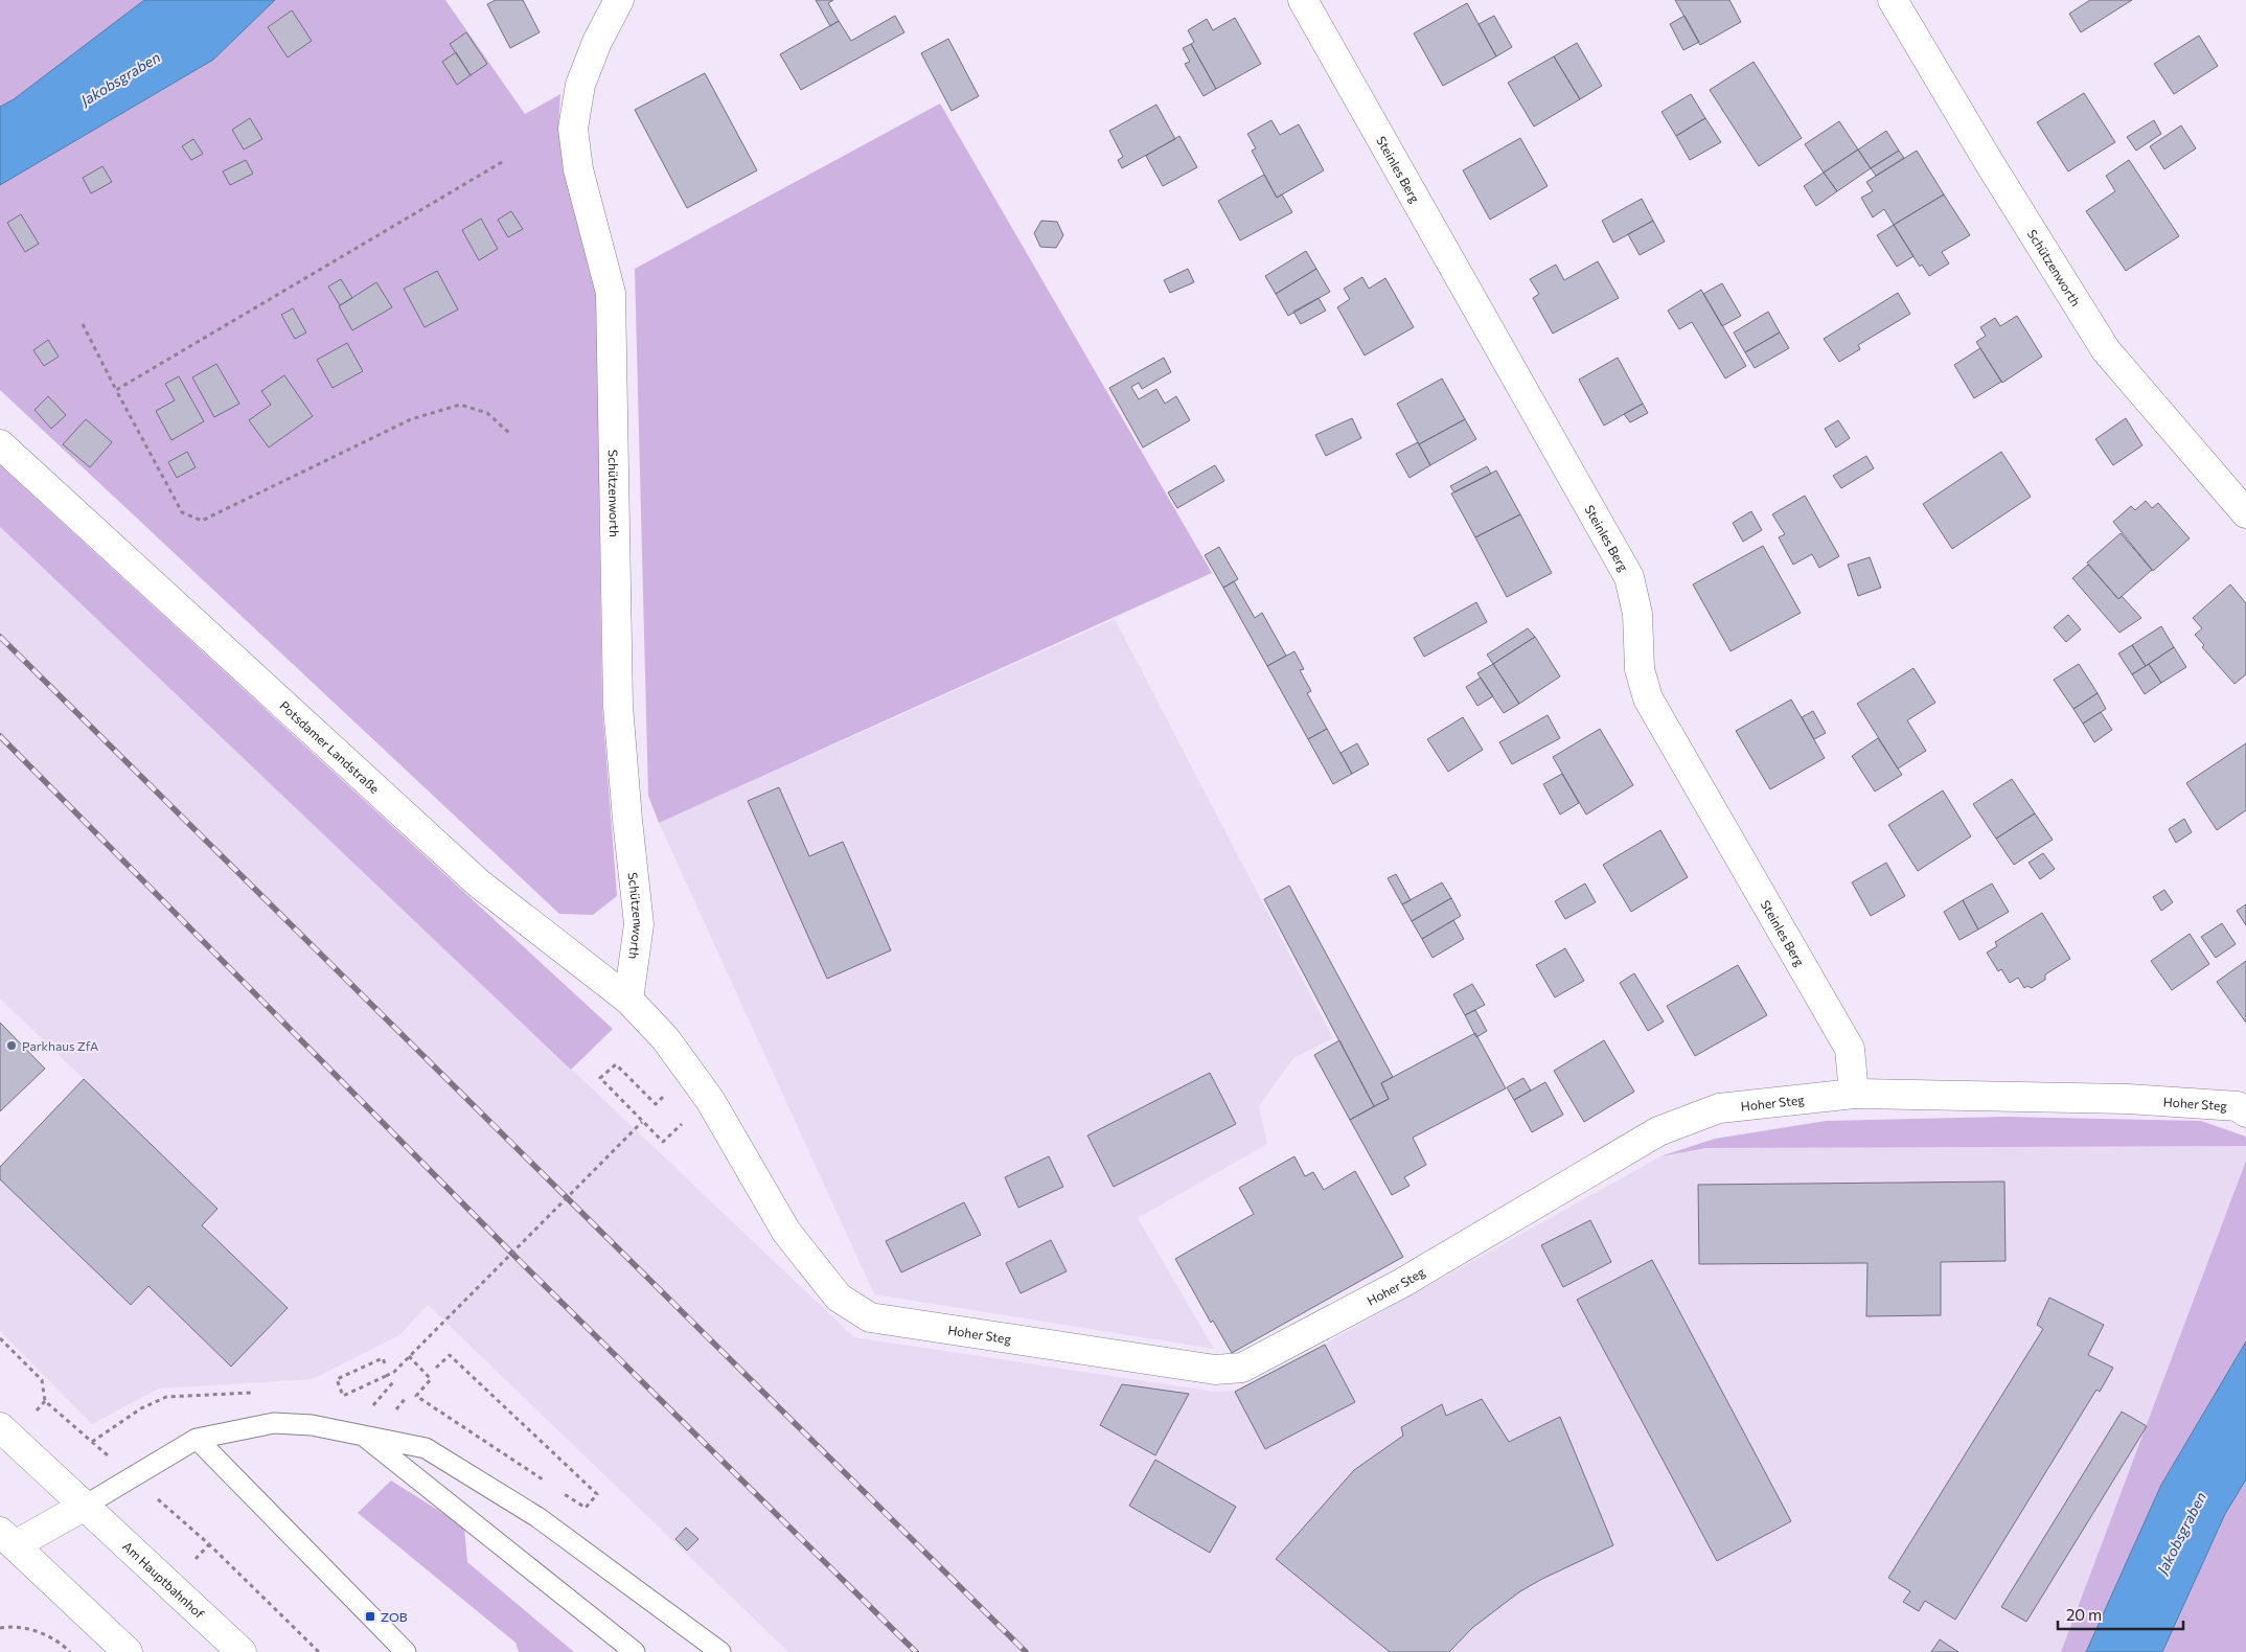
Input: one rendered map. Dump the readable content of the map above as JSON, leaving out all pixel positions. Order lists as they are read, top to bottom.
{
  "streets": {
    "street": [
      "Steinles Berg",
      "Schützenworth",
      "Potsdamer Landstraße",
      "Hoher Steg",
      "Am Hauptbahnhof"
    ]
  },
  "crossings": [
    ["Steinles Berg", "Hoher Steg"],
    ["Schützenworth", "Potsdamer Landstraße"],
    ["Potsdamer Landstraße", "Hoher Steg"]
  ],
  "water": ["Jakobsgraben"],
  "places": {
    "other": ["Parkhaus ZfA"],
    "transit": ["ZOB"]
  },
  "scale_bar": "20 m"
}
